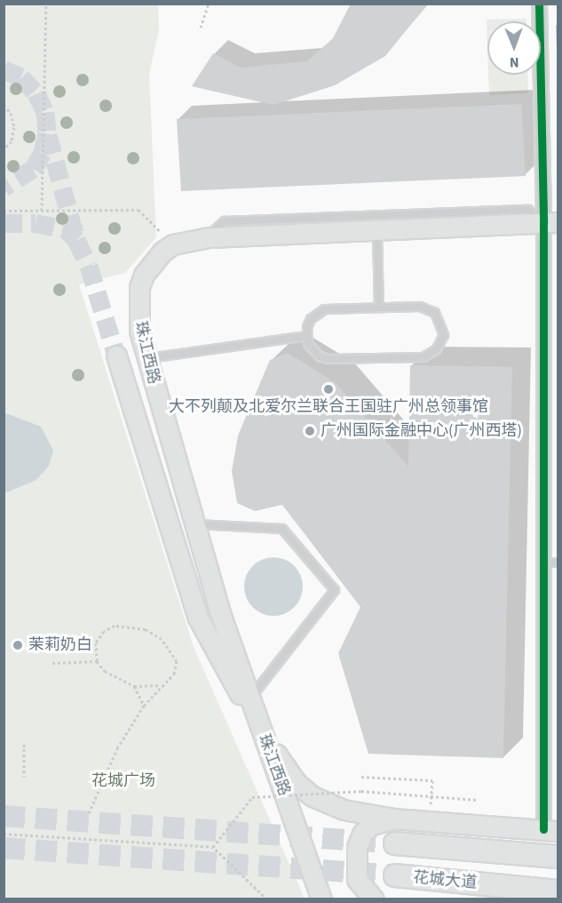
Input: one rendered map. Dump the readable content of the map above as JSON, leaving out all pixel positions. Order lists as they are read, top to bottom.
{
  "streets": {
    "main road": ["珠江西路", "花城大道"]
  },
  "parks": ["花城广场"],
  "places": ["大不列颠及北爱尔兰联合王国驻广州总领事馆", "广州国际金融中心(广州西塔)", "茉莉奶白"],
  "north": "bottom"
}
